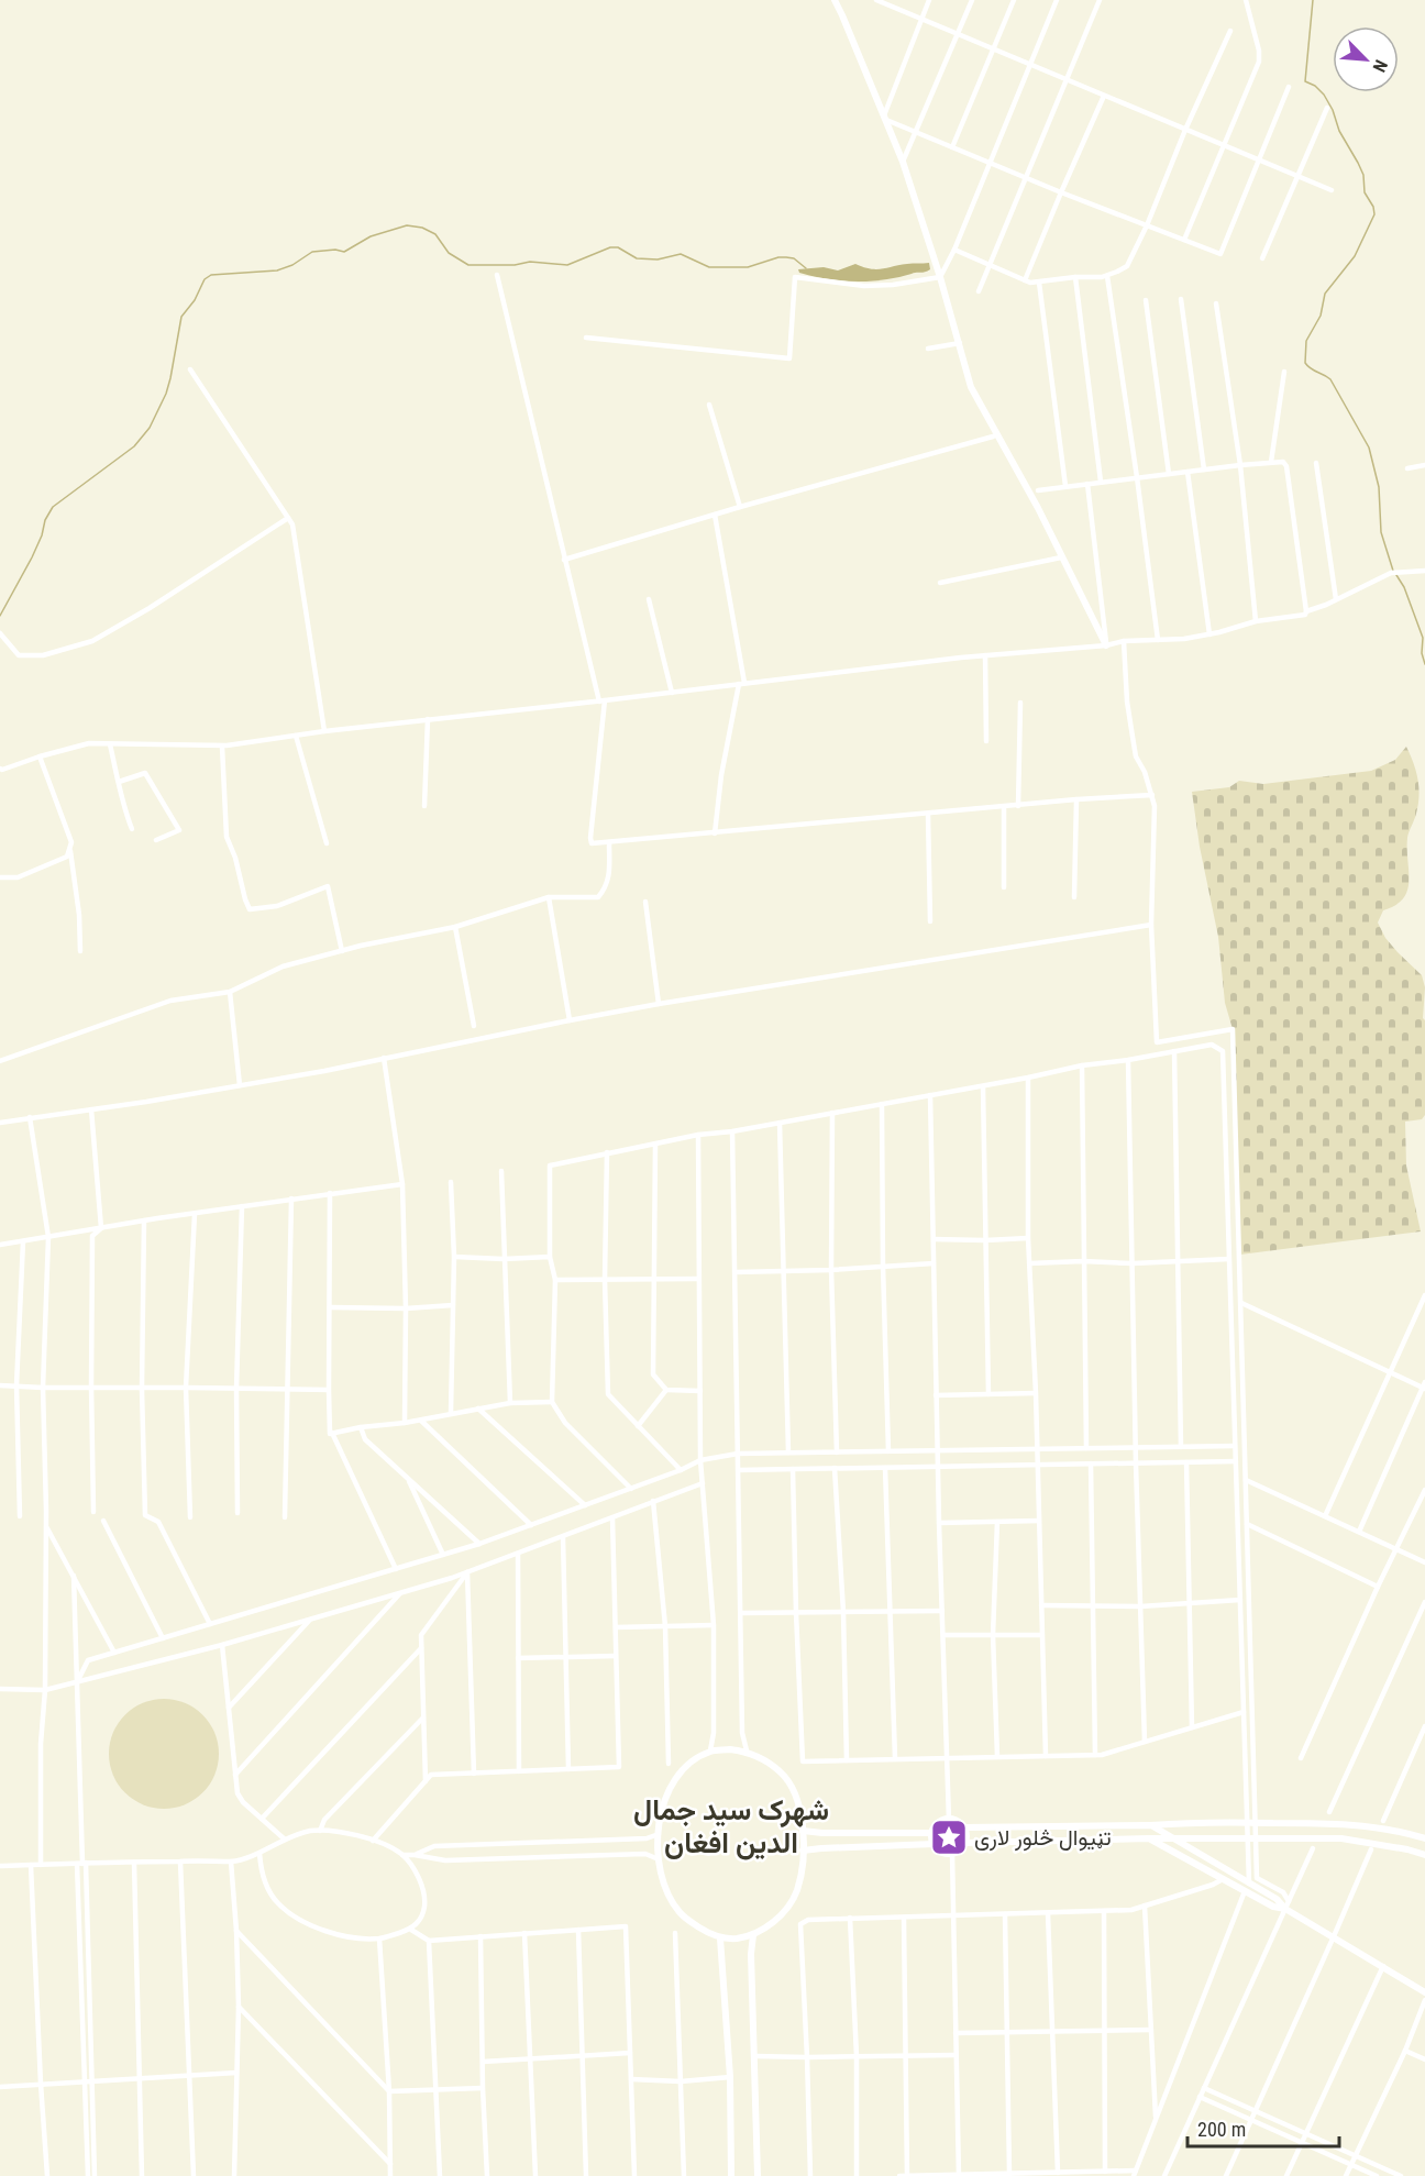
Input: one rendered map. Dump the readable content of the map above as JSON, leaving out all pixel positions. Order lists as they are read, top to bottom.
{
  "districts": ["شهرک سید جمال الدین افغان"],
  "places": {
    "place": ["تڼیوال څلور لاری"]
  },
  "scale_bar": "200 m",
  "north": "bottom right"
}
